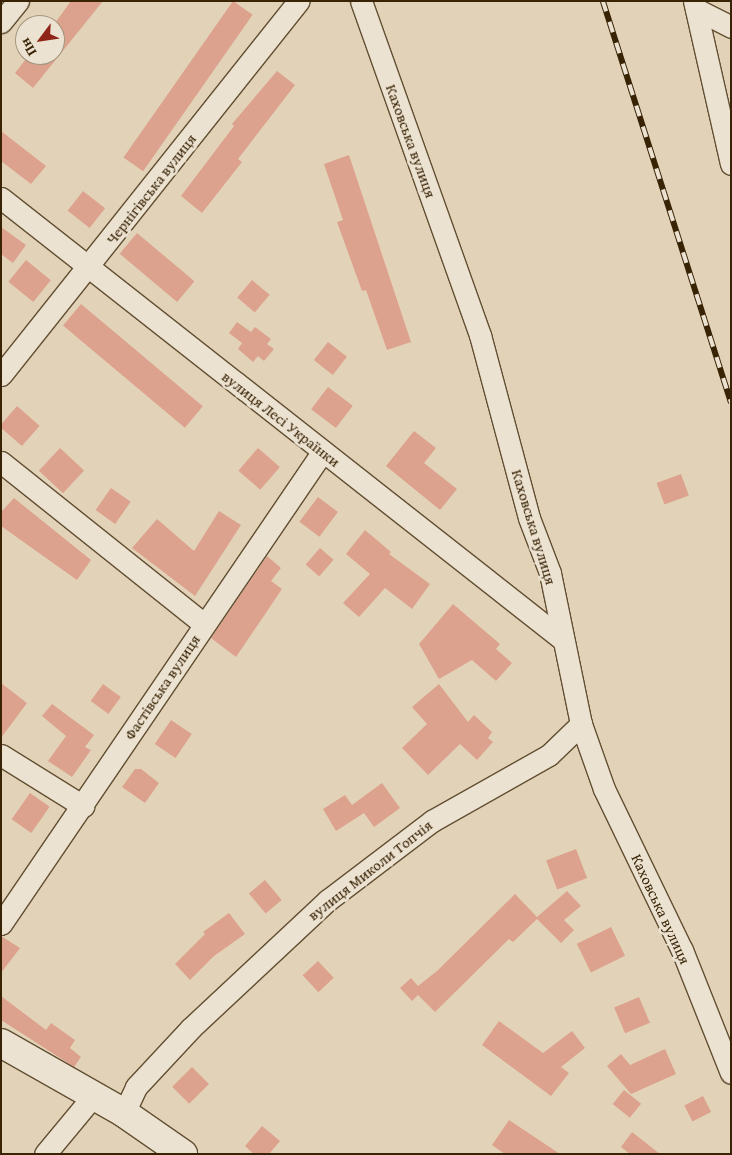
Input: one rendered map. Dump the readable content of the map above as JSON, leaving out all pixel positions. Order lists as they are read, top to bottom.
{
  "streets": {
    "street": [
      "Каховська вулиця",
      "Чернігівська вулиця",
      "вулиця Лесі Українки",
      "Фастівська вулиця",
      "вулиця Миколи Топчія"
    ]
  },
  "crossings": [
    ["Каховська вулиця", "вулиця Лесі Українки"],
    ["Каховська вулиця", "вулиця Миколи Топчія"],
    ["Чернігівська вулиця", "вулиця Лесі Українки"],
    ["вулиця Лесі Українки", "Фастівська вулиця"]
  ],
  "north": "bottom left"
}
